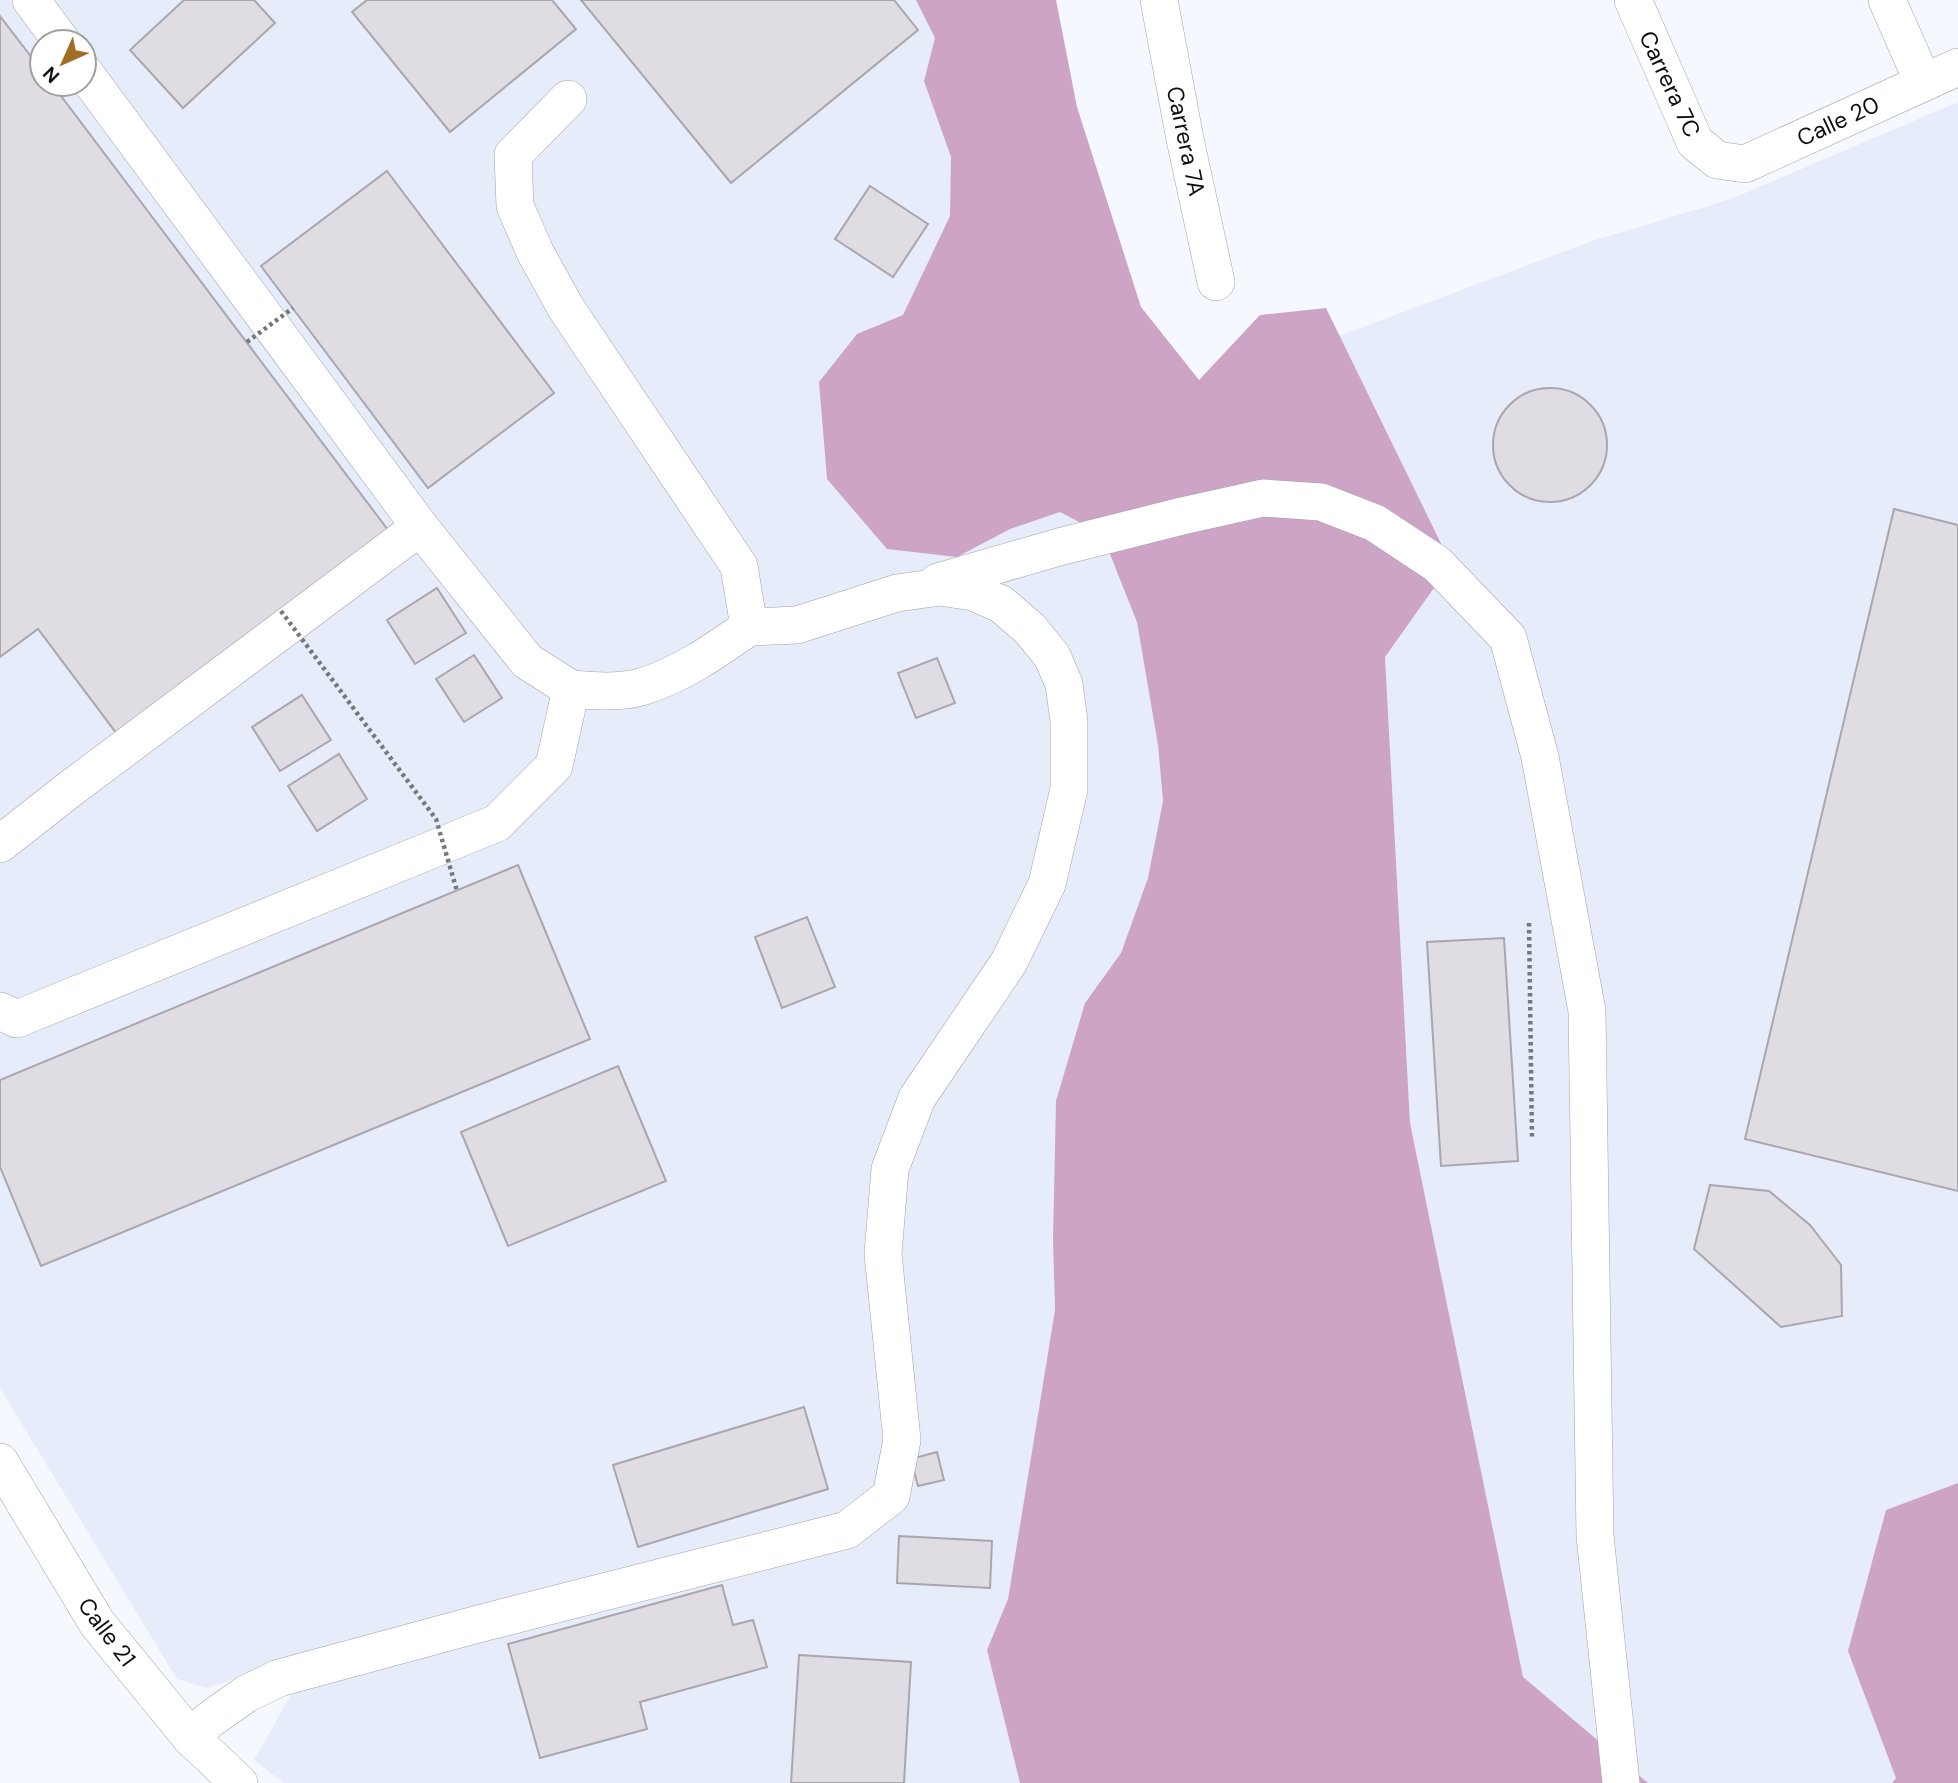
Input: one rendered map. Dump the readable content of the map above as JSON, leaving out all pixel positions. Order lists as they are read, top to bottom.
{
  "streets": {
    "street": [
      "Carrera 7C",
      "Calle 20",
      "Carrera 7A",
      "Calle 21"
    ]
  },
  "crossings": [
    ["Carrera 7C", "Calle 20"]
  ],
  "north": "bottom left"
}
